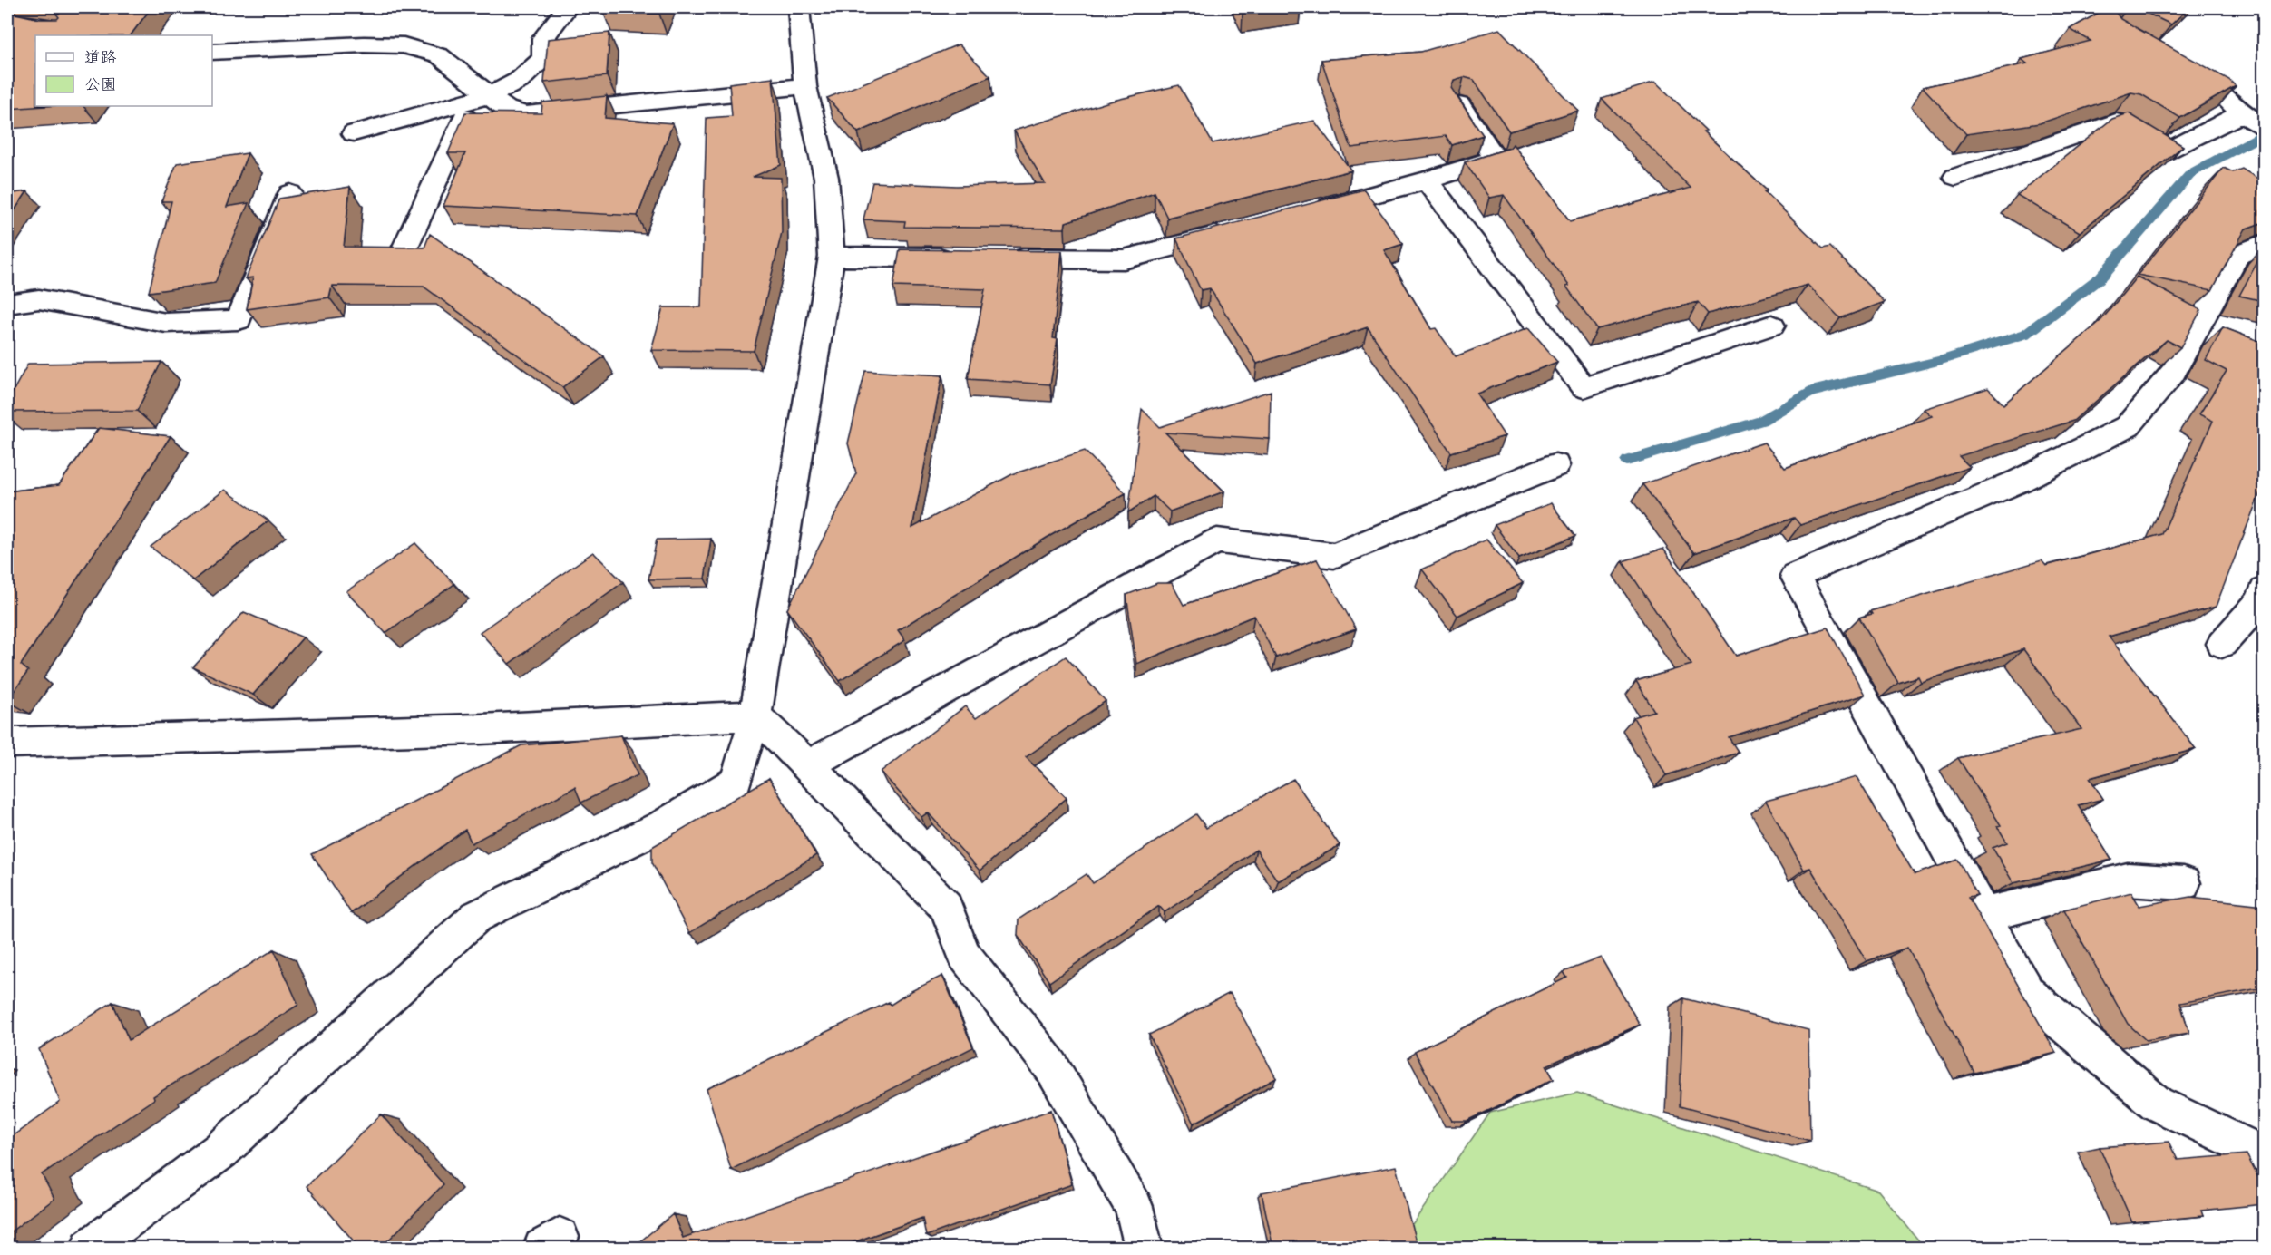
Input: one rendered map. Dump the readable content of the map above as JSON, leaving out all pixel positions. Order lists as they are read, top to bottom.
{
  "legend": ["道路", "公園"]
}
